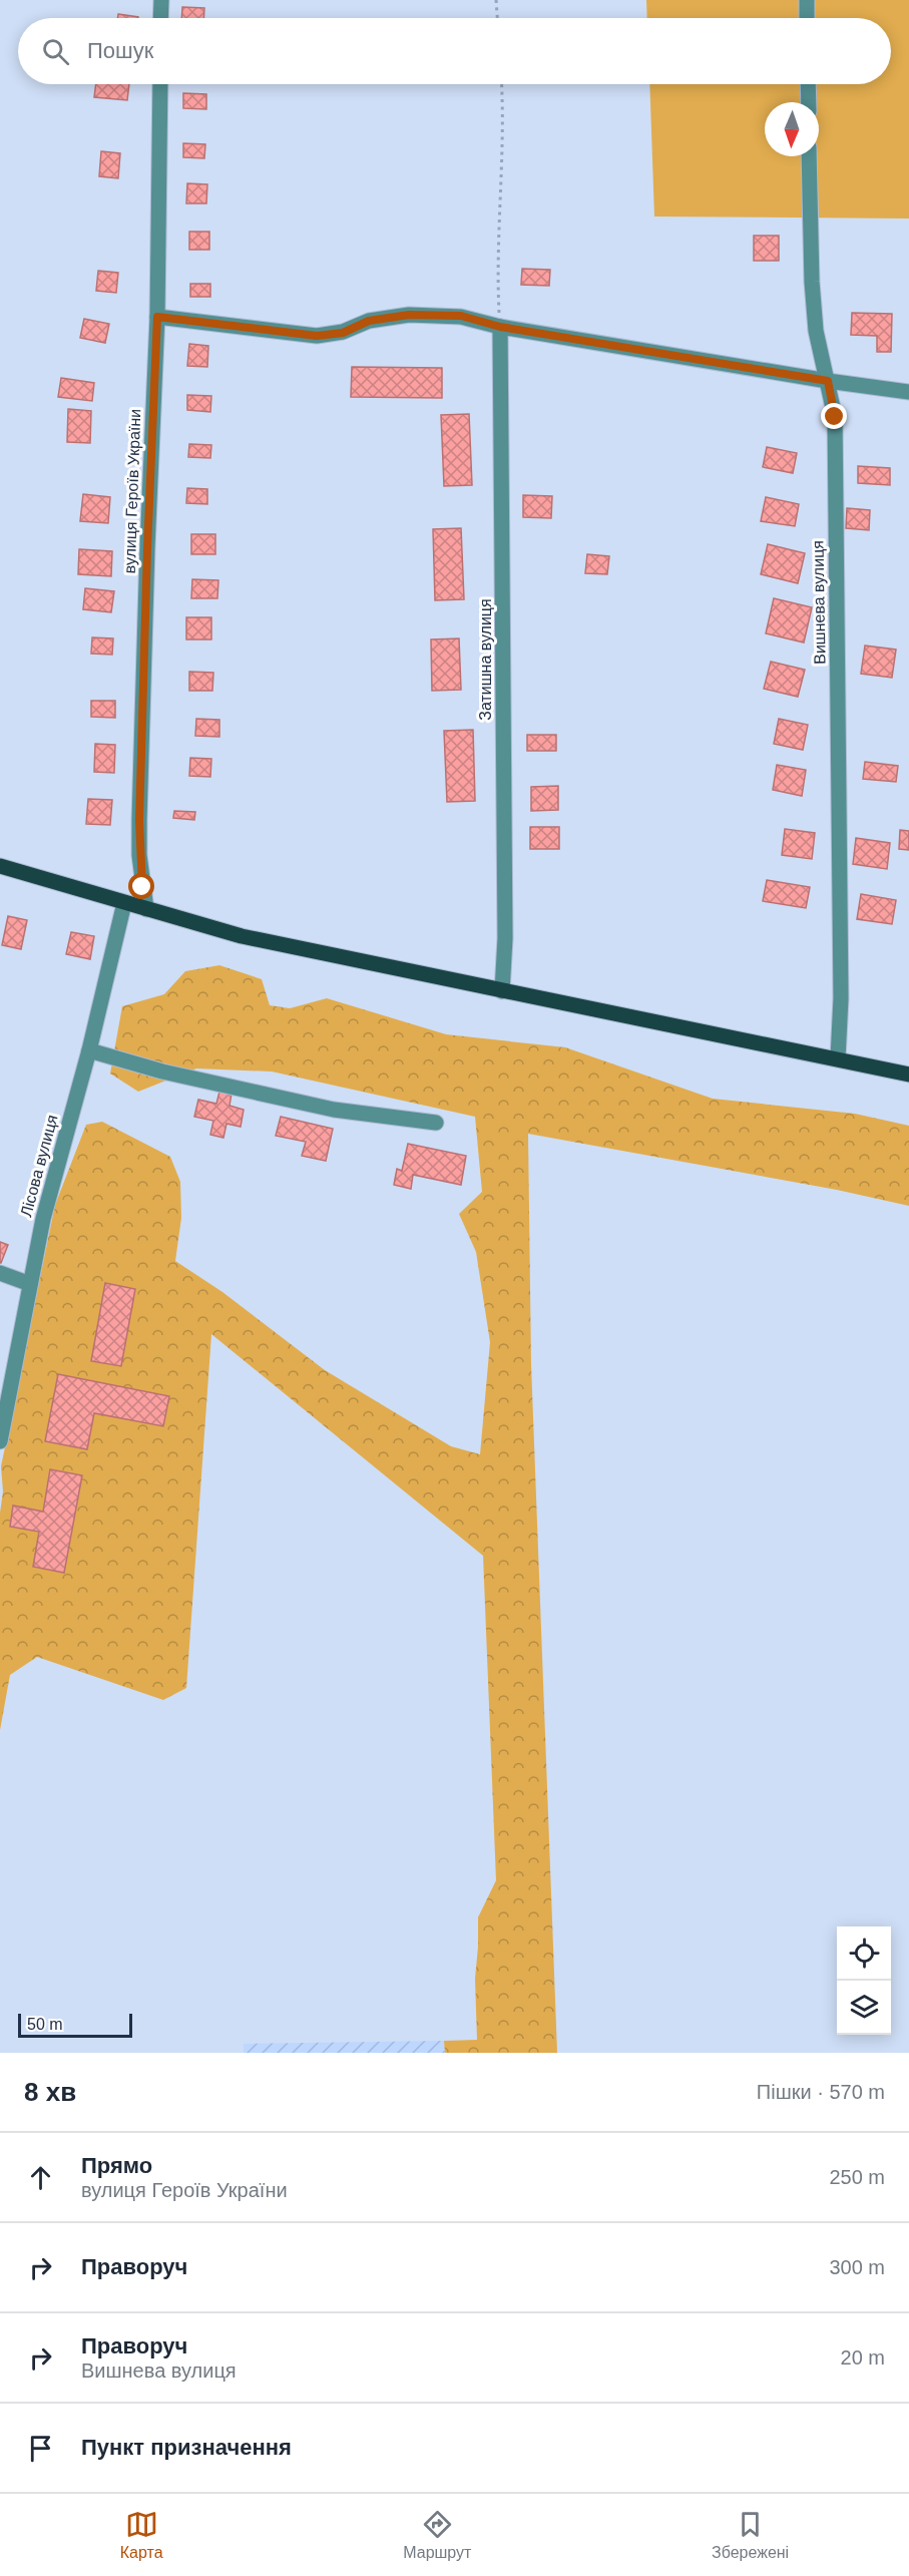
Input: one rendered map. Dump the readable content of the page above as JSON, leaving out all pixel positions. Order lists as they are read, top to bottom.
{
  "streets": {
    "street": [
      "вулиця Героїв України",
      "Вишнева вулиця",
      "Затишна вулиця",
      "Лісова вулиця"
    ]
  },
  "scale_bar": "50 m",
  "north": "bottom",
  "page": {
    "search": "Пошук",
    "scale": "50 m",
    "heading": ["8 хв", "Пішки · 570 m"],
    "list": [
      ["Прямо", "вулиця Героїв України", "250 m"],
      ["Праворуч", "300 m"],
      ["Праворуч", "Вишнева вулиця", "20 m"],
      "Пункт призначення"
    ],
    "nav": ["Карта", "Маршрут", "Збережені"]
  }
}
